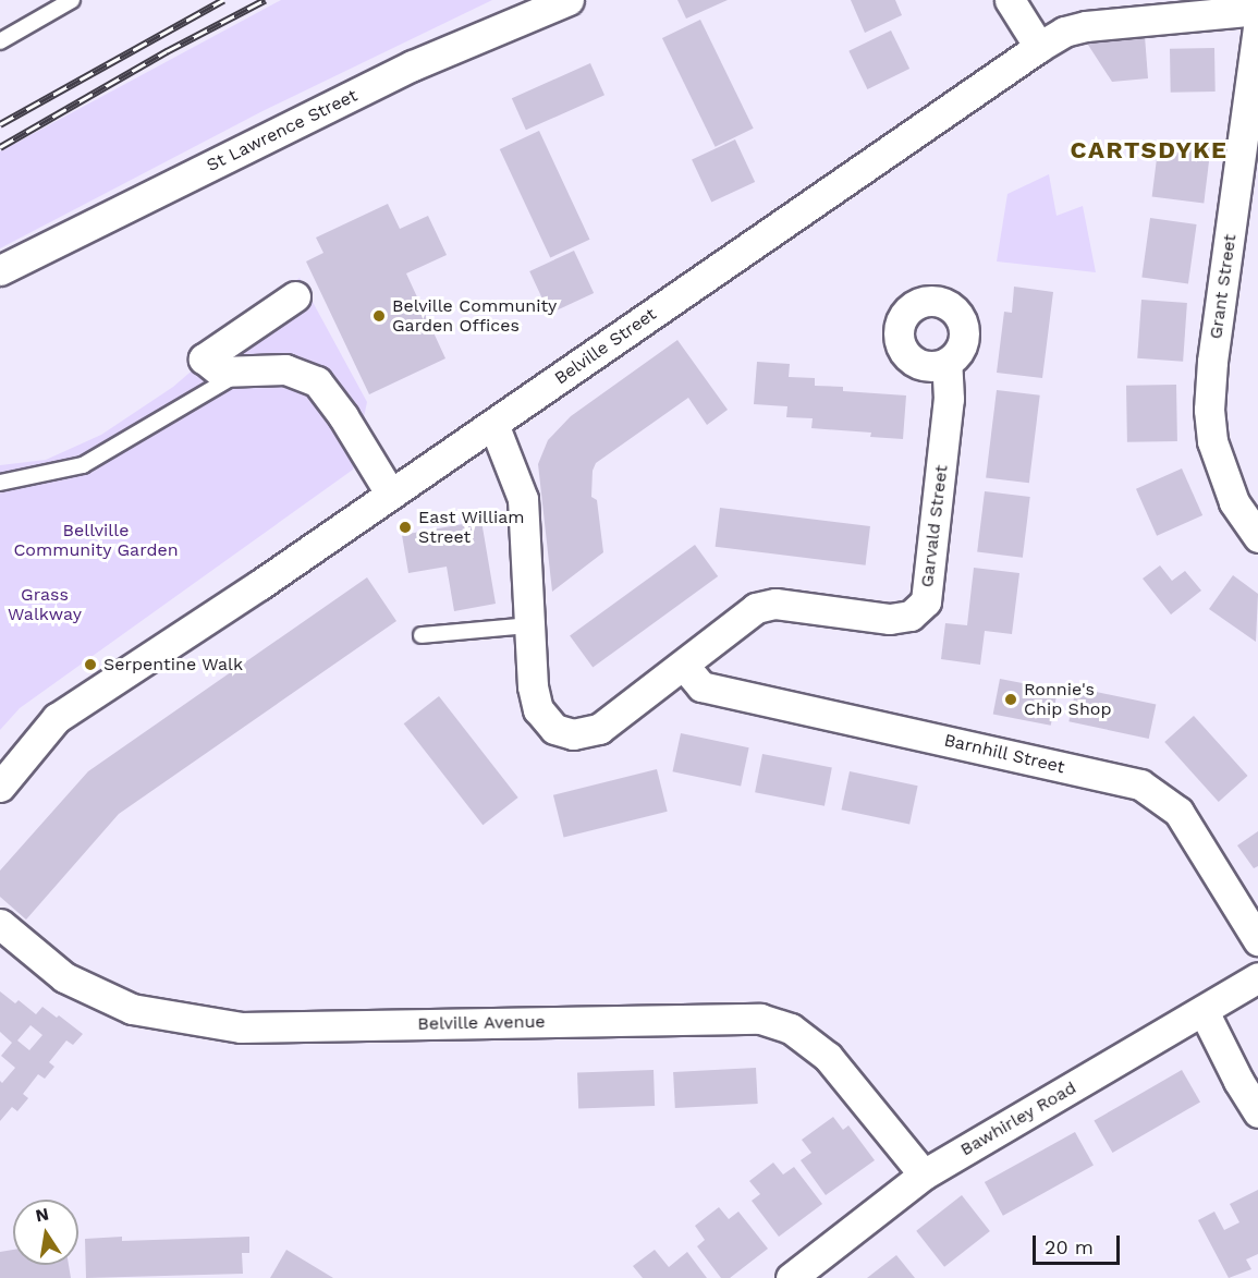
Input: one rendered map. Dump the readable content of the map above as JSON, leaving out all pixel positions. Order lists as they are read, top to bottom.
{
  "streets": {
    "street": [
      "St Lawrence Street",
      "Grant Street",
      "Belville Street",
      "Garvald Street",
      "Barnhill Street",
      "Belville Avenue",
      "Bawhirley Road"
    ]
  },
  "crossings": [
    ["Garvald Street", "Barnhill Street"],
    ["Belville Avenue", "Bawhirley Road"]
  ],
  "districts": ["CARTSDYKE"],
  "parks": ["Bellville Community Garden", "Grass Walkway"],
  "places": [
    "Belville Community Garden Offices",
    "East William Street",
    "Serpentine Walk",
    "Ronnie's Chip Shop"
  ],
  "scale_bar": "20 m",
  "north": "top"
}
